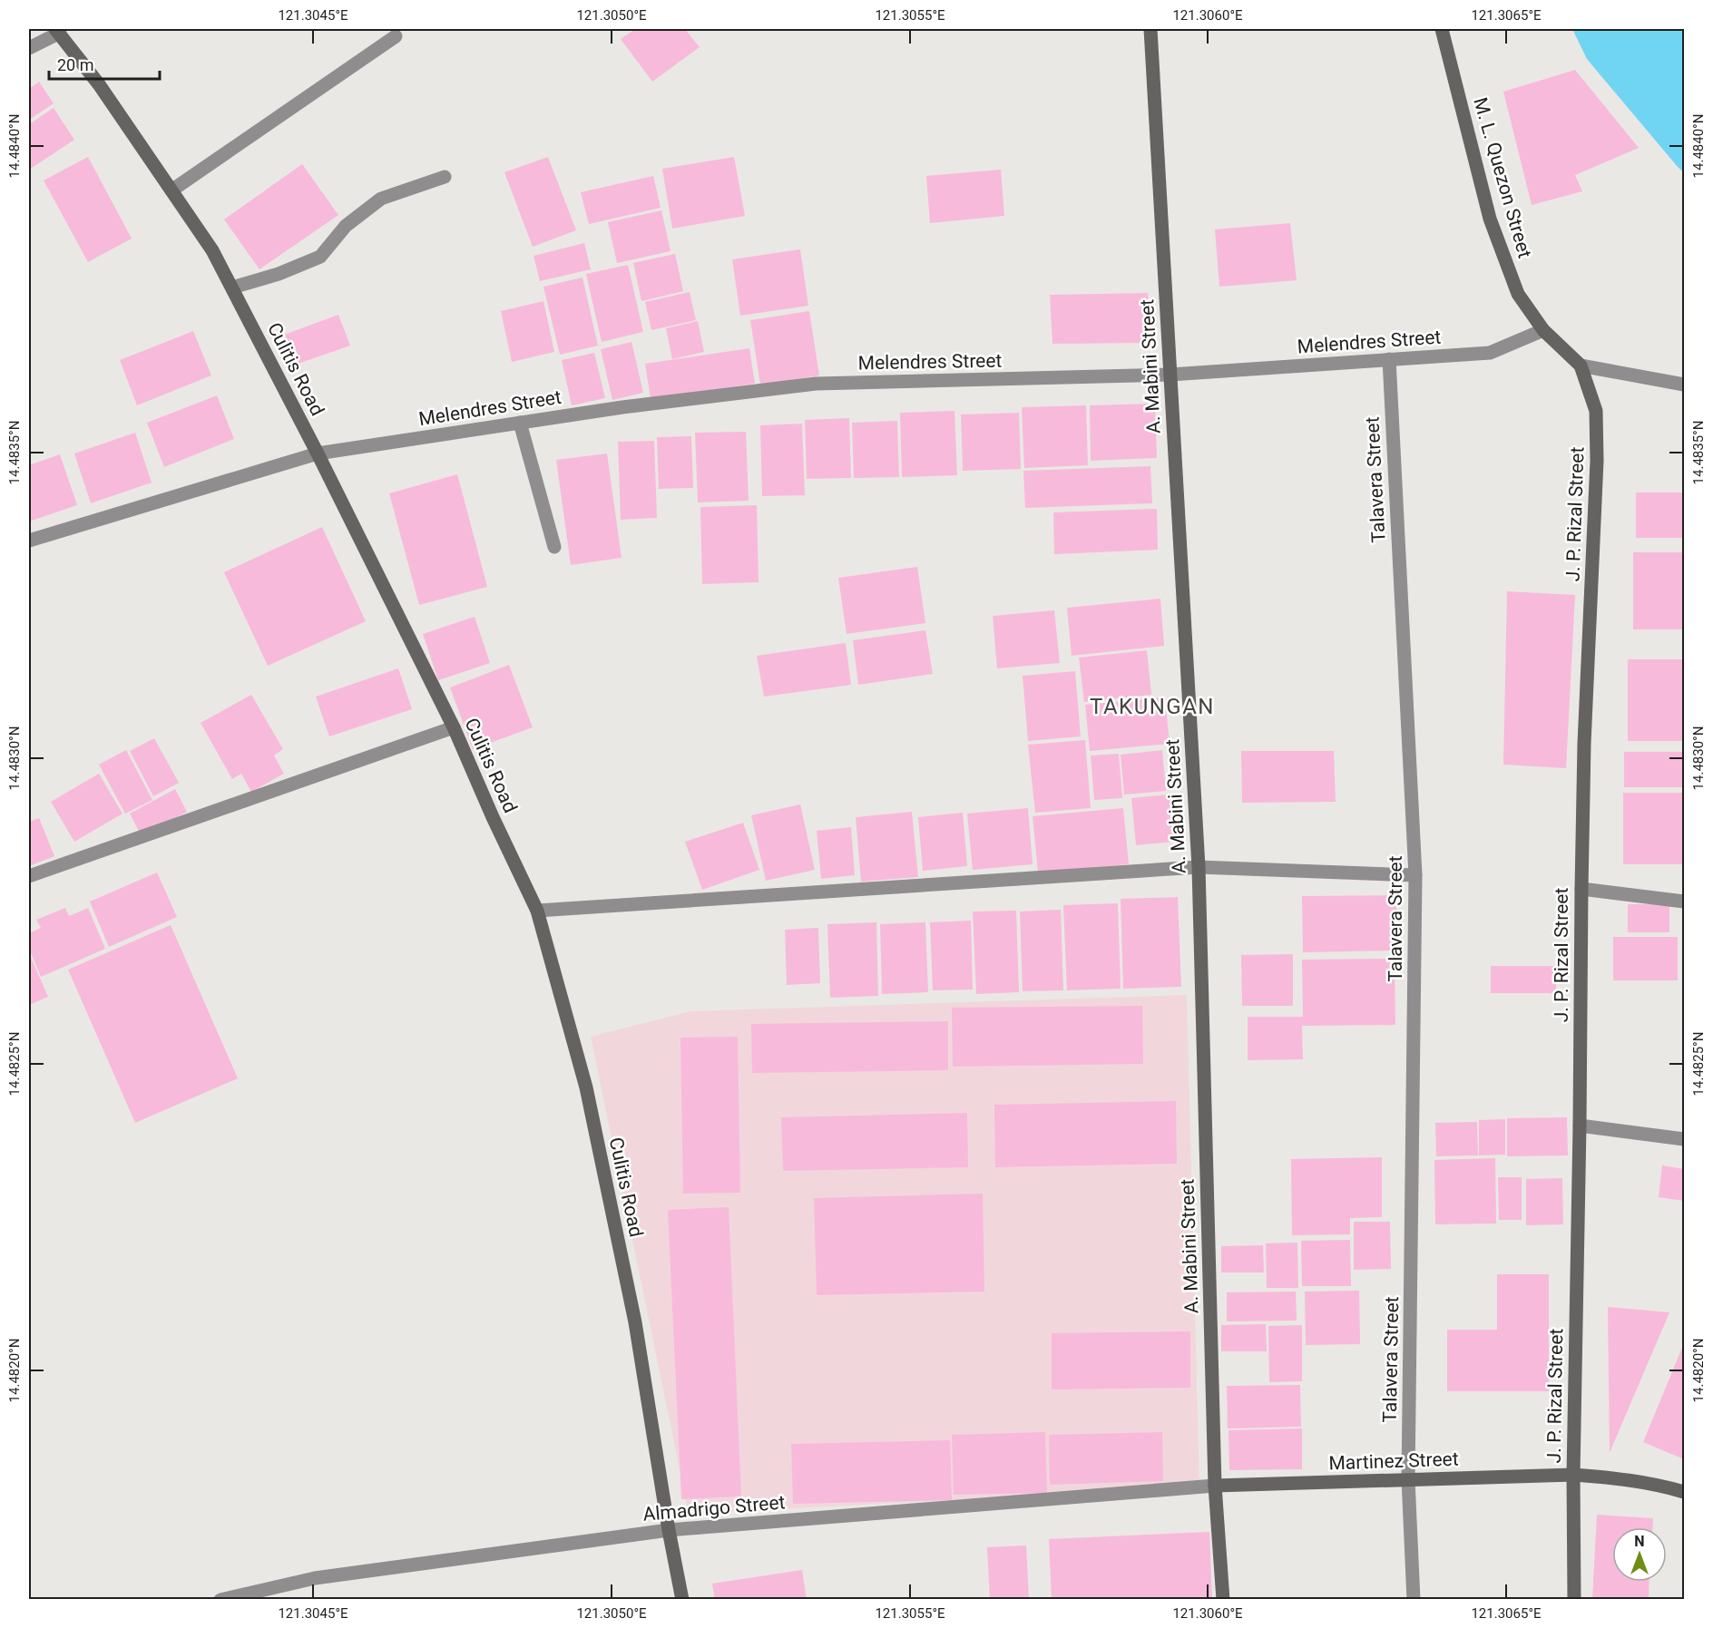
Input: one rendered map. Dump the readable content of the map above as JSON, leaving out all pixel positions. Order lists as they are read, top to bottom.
{
  "streets": {
    "main road": [
      "M. L. Quezon Street",
      "A. Mabini Street",
      "Culitis Road",
      "J. P. Rizal Street",
      "Martinez Street"
    ],
    "street": ["Melendres Street", "Talavera Street", "Almadrigo Street"]
  },
  "crossings": [
    ["M. L. Quezon Street", "Melendres Street"],
    ["M. L. Quezon Street", "J. P. Rizal Street"],
    ["Melendres Street", "A. Mabini Street"],
    ["Melendres Street", "Culitis Road"],
    ["Melendres Street", "Talavera Street"],
    ["Melendres Street", "J. P. Rizal Street"],
    ["A. Mabini Street", "Martinez Street"],
    ["A. Mabini Street", "Almadrigo Street"],
    ["Culitis Road", "Almadrigo Street"],
    ["Talavera Street", "Martinez Street"],
    ["J. P. Rizal Street", "Martinez Street"],
    ["Martinez Street", "Almadrigo Street"]
  ],
  "districts": ["TAKUNGAN"],
  "scale_bar": "20 m",
  "north": "top",
  "coordinates": [
    "121.3045°E",
    "121.3050°E",
    "121.3055°E",
    "121.3060°E",
    "121.3065°E",
    "14.4840°N",
    "14.4835°N",
    "14.4830°N",
    "14.4825°N",
    "14.4820°N"
  ]
}
